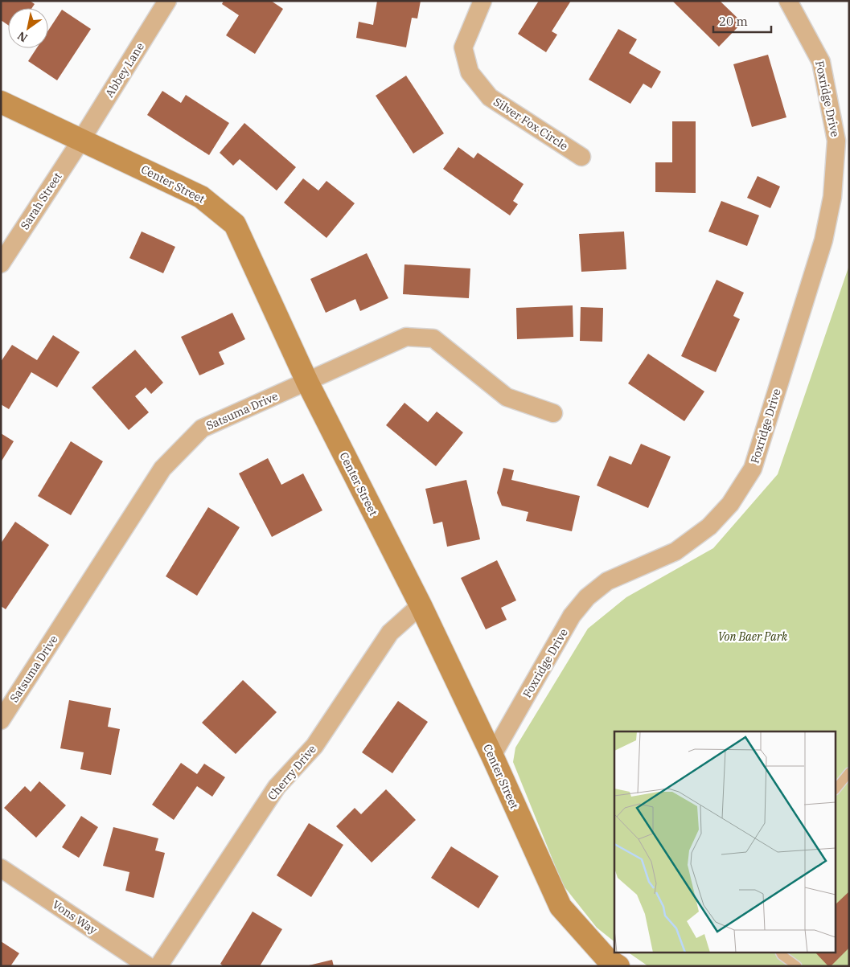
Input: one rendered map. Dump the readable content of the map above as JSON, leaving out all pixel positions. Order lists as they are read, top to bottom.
{
  "streets": {
    "street": [
      "Abbey Lane",
      "Foxridge Drive",
      "Silver Fox Circle",
      "Center Street",
      "Sarah Street",
      "Satsuma Drive",
      "Cherry Drive",
      "Vons Way"
    ]
  },
  "crossings": [
    ["Abbey Lane", "Center Street"],
    ["Abbey Lane", "Sarah Street"],
    ["Foxridge Drive", "Center Street"],
    ["Center Street", "Sarah Street"],
    ["Center Street", "Satsuma Drive"],
    ["Center Street", "Cherry Drive"]
  ],
  "parks": ["Von Baer Park"],
  "scale_bar": "20 m",
  "north": "bottom left"
}
